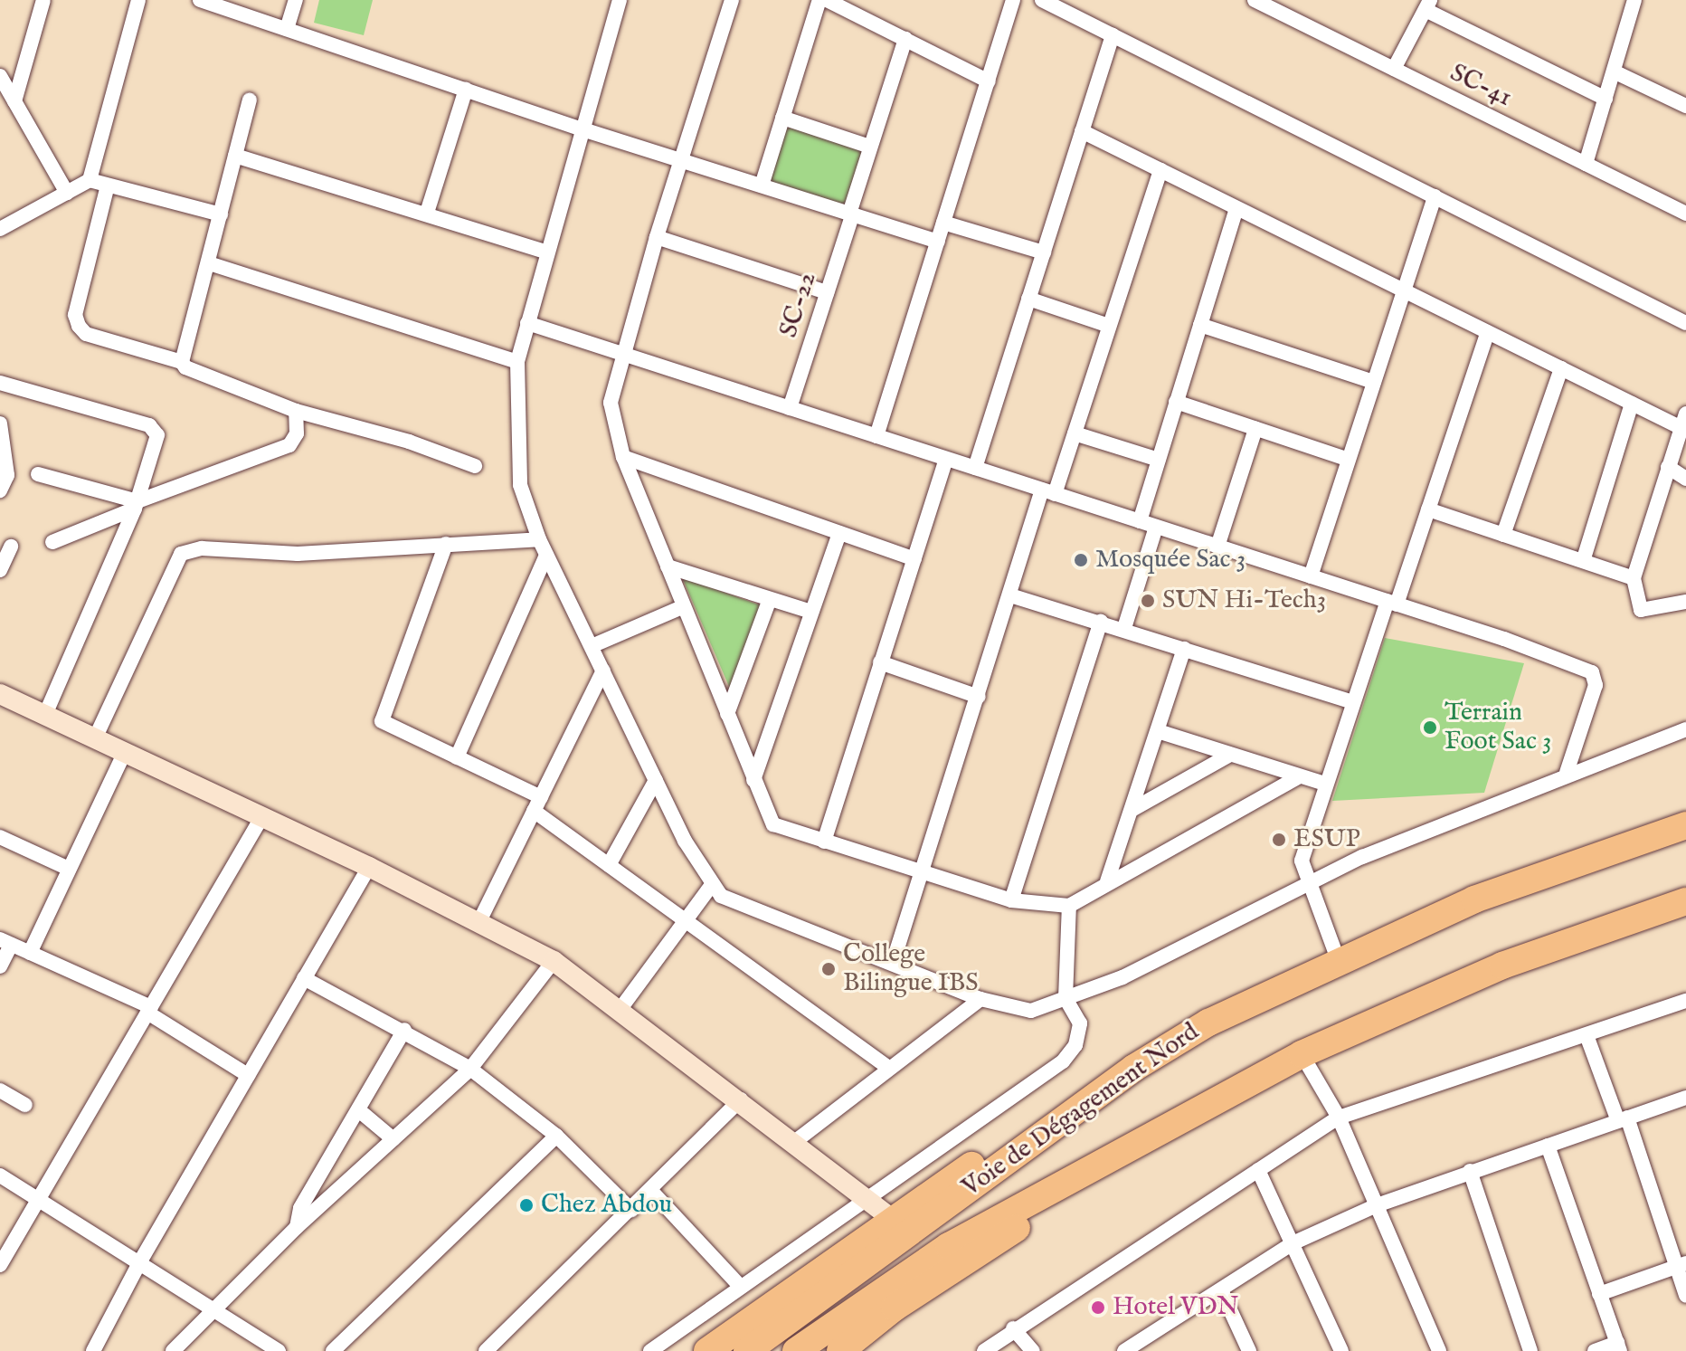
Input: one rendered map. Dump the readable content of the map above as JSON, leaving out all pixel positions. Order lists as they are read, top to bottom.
{
  "streets": {
    "highway": ["Voie de Dégagement Nord"],
    "street": ["SC-41", "SC-22"]
  },
  "places": [
    "Mosquée Sac 3",
    "SUN Hi-Tech3",
    "Terrain Foot Sac 3",
    "ESUP",
    "College Bilingue IBS",
    "Chez Abdou",
    "Hotel VDN"
  ]
}
